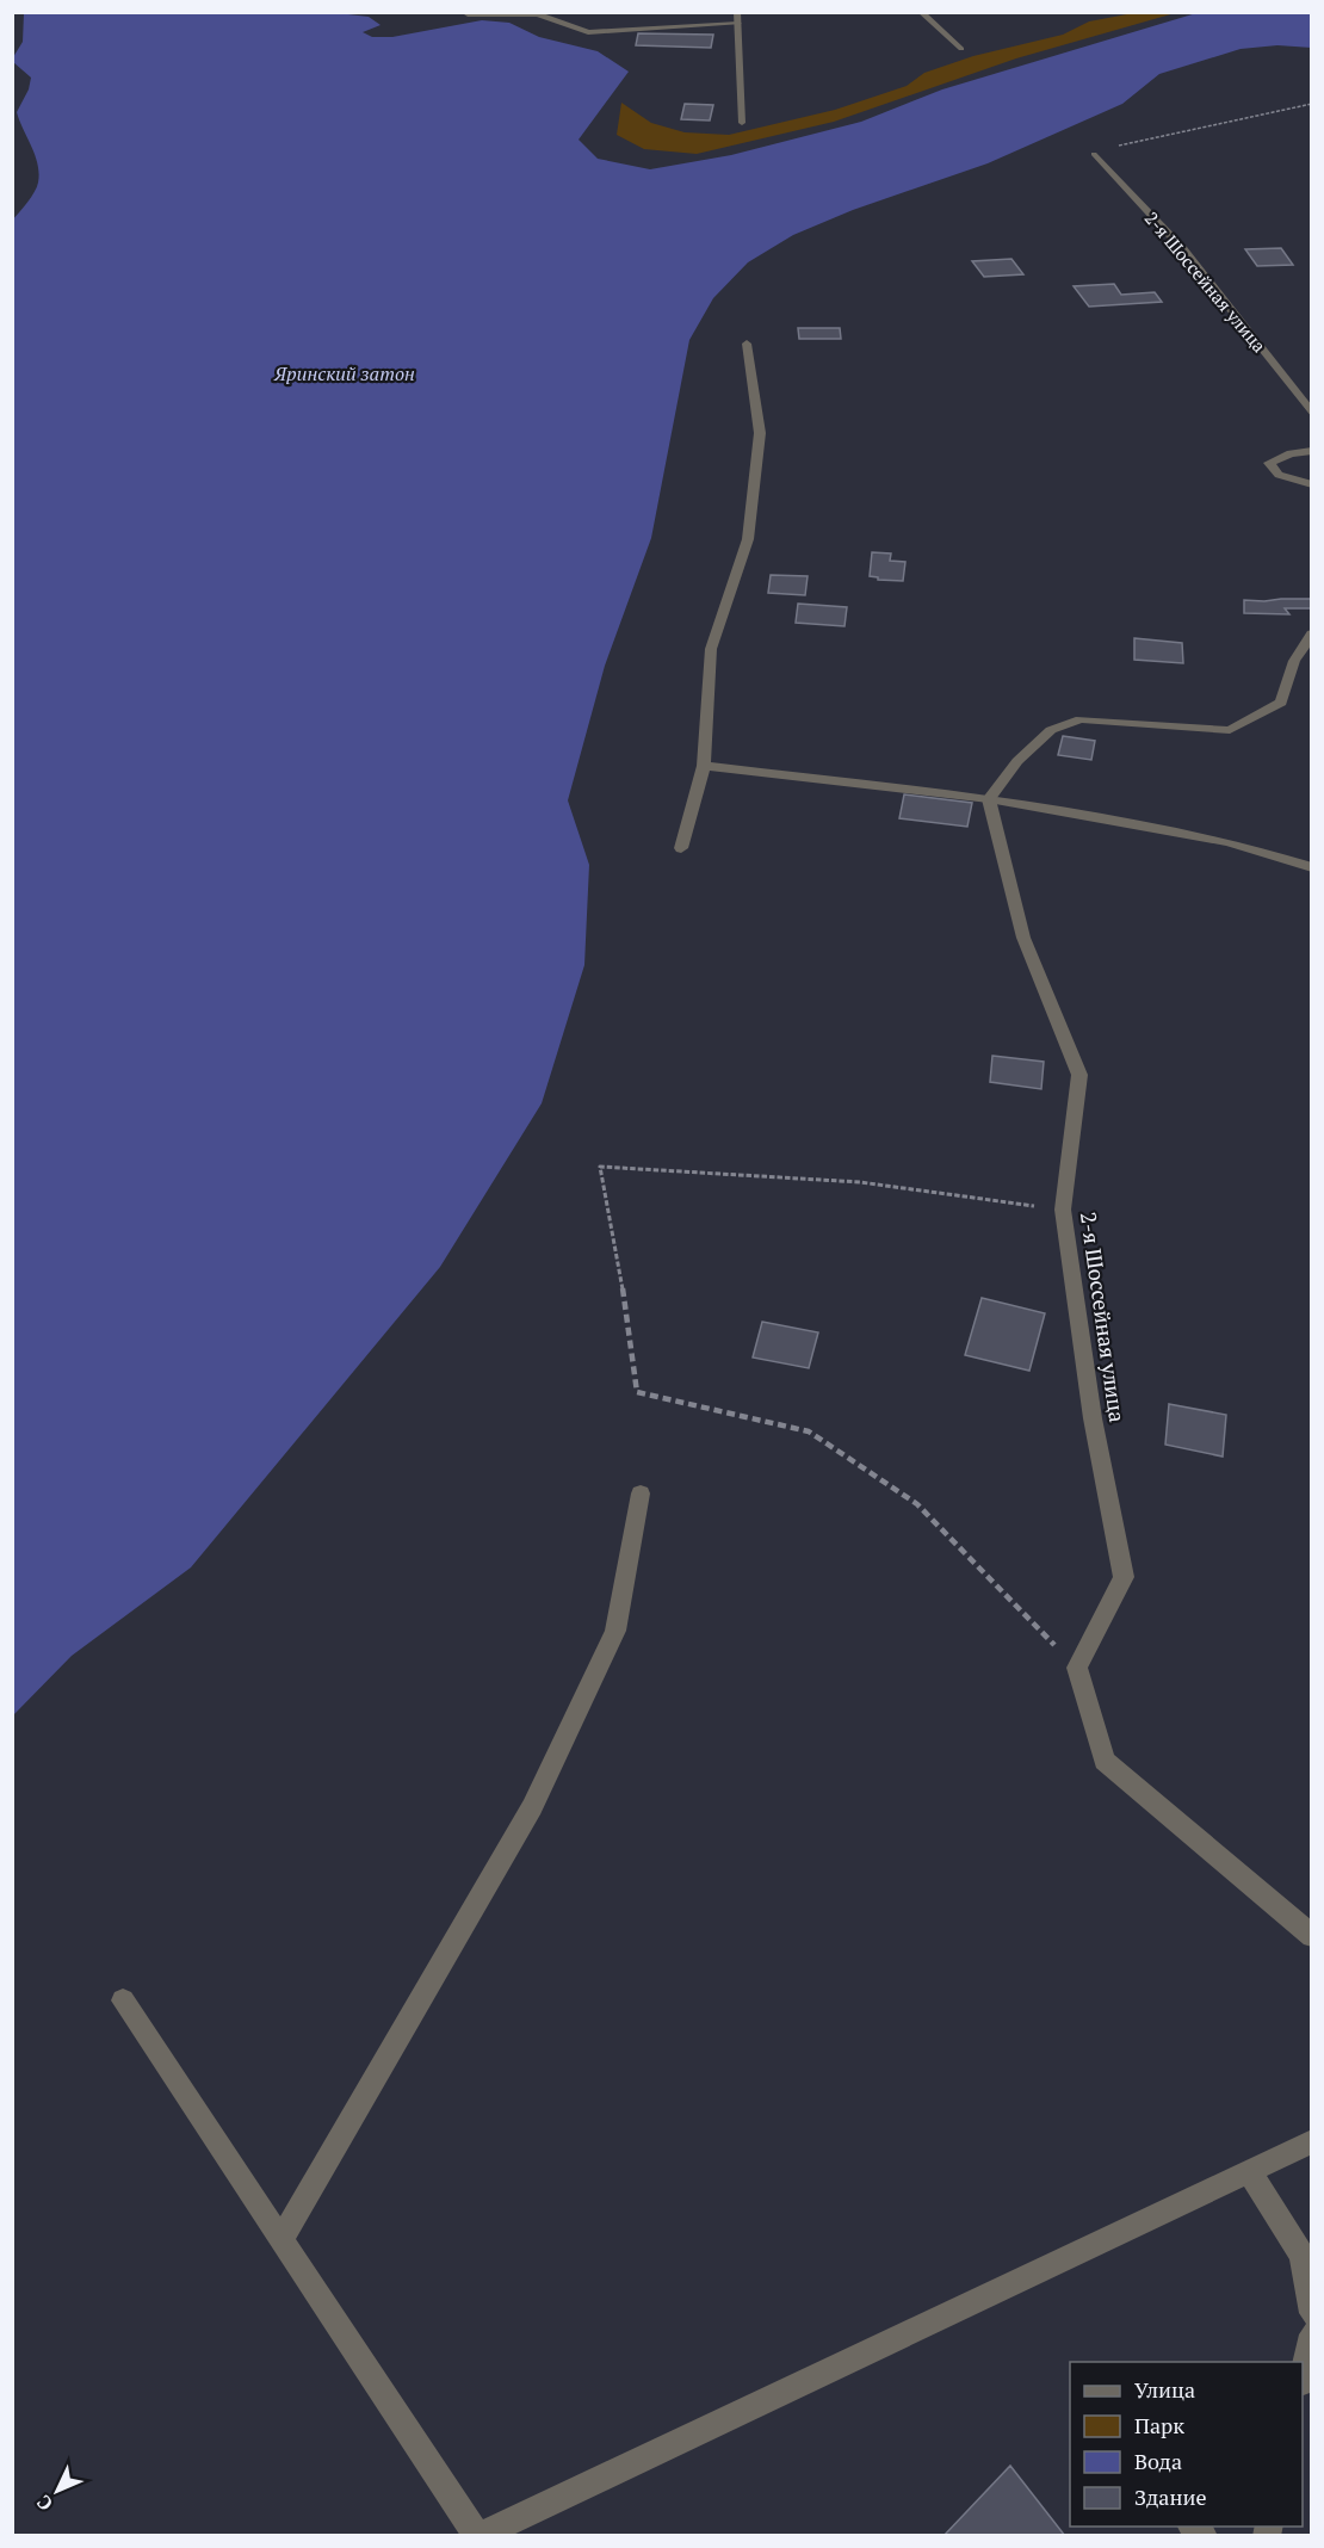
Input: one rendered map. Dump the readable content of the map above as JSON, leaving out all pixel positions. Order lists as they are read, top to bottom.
{
  "streets": {
    "street": ["2-я Шоссейная улица"]
  },
  "water": ["Яринский затон"],
  "legend": [
    "Улица",
    "Парк",
    "Вода",
    "Здание"
  ],
  "north": "bottom left"
}
